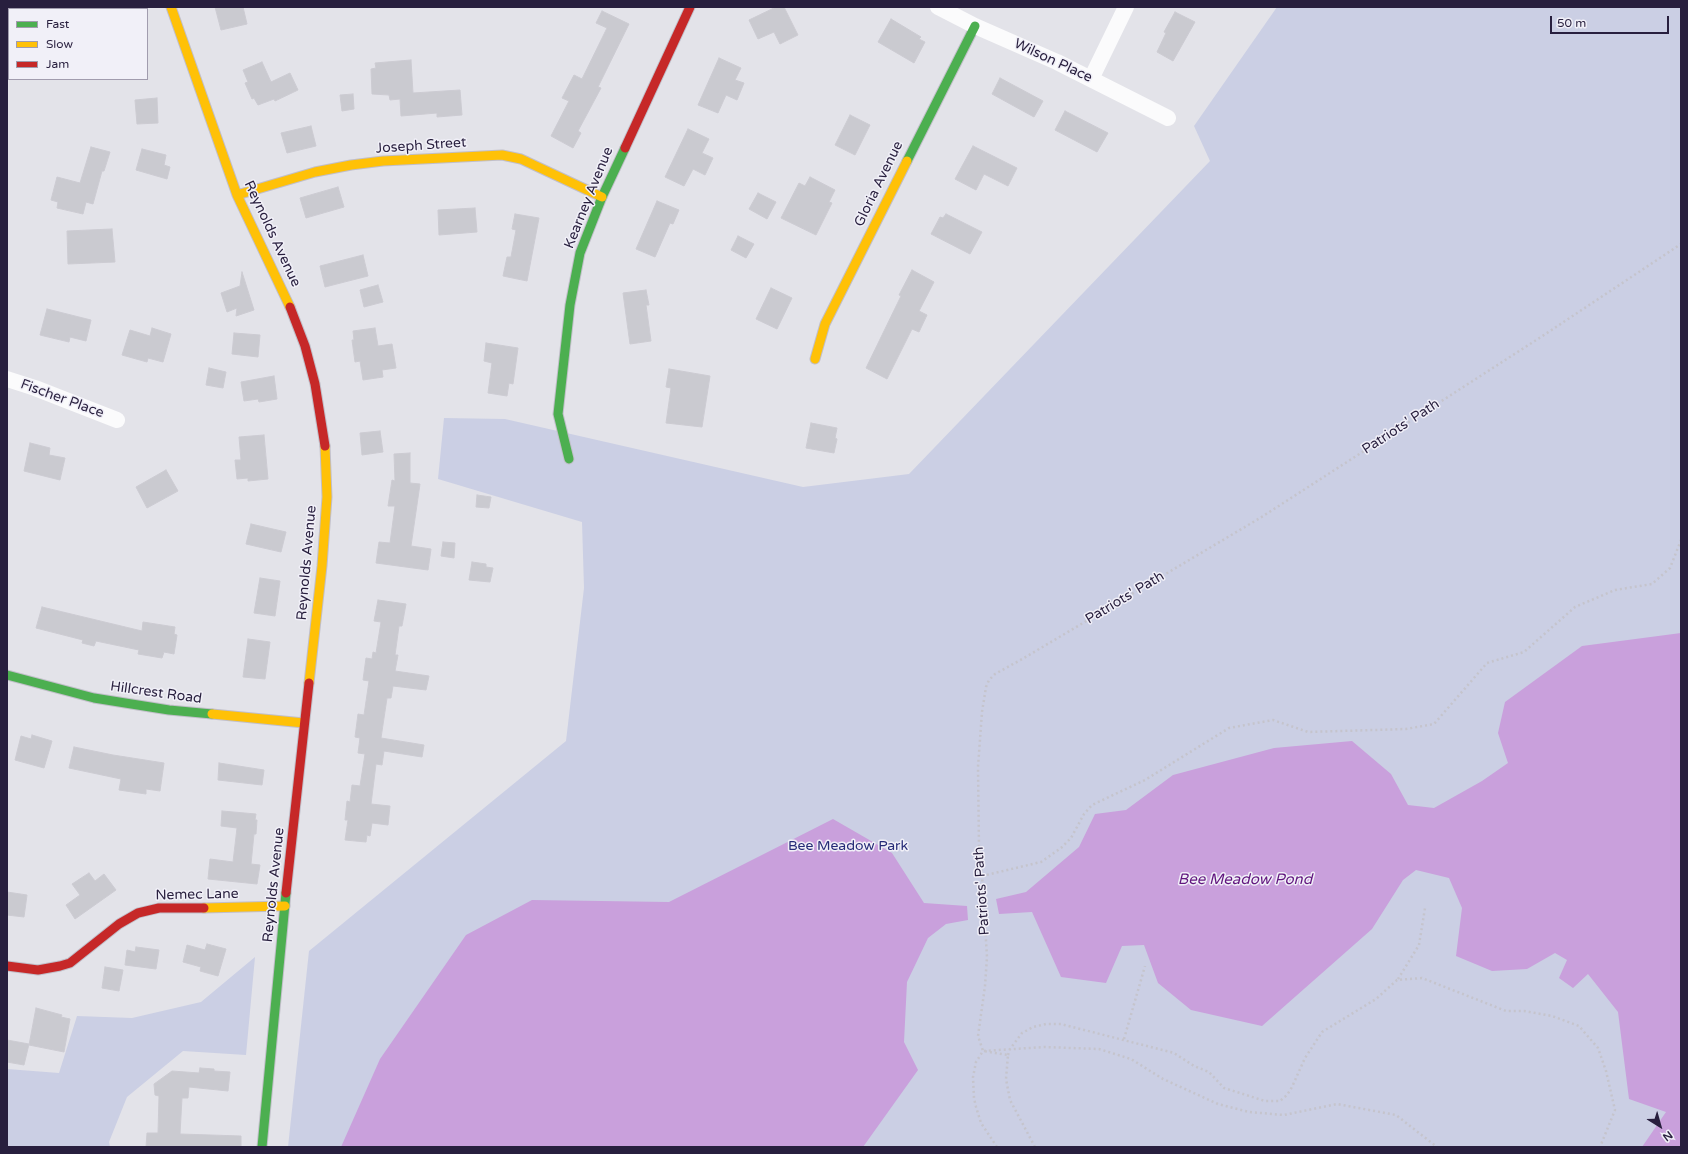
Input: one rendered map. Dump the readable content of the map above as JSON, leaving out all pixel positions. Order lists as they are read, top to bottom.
{
  "streets": {
    "street": [
      "Wilson Place",
      "Joseph Street",
      "Gloria Avenue",
      "Kearney Avenue",
      "Reynolds Avenue",
      "Fischer Place",
      "Hillcrest Road",
      "Nemec Lane"
    ],
    "path": ["Patriots' Path"]
  },
  "crossings": [
    ["Wilson Place", "Gloria Avenue"],
    ["Joseph Street", "Kearney Avenue"],
    ["Joseph Street", "Reynolds Avenue"],
    ["Reynolds Avenue", "Hillcrest Road"],
    ["Reynolds Avenue", "Nemec Lane"]
  ],
  "water": ["Bee Meadow Pond"],
  "parks": ["Bee Meadow Park"],
  "legend": ["Fast", "Slow", "Jam"],
  "scale_bar": "50 m",
  "north": "bottom right"
}
